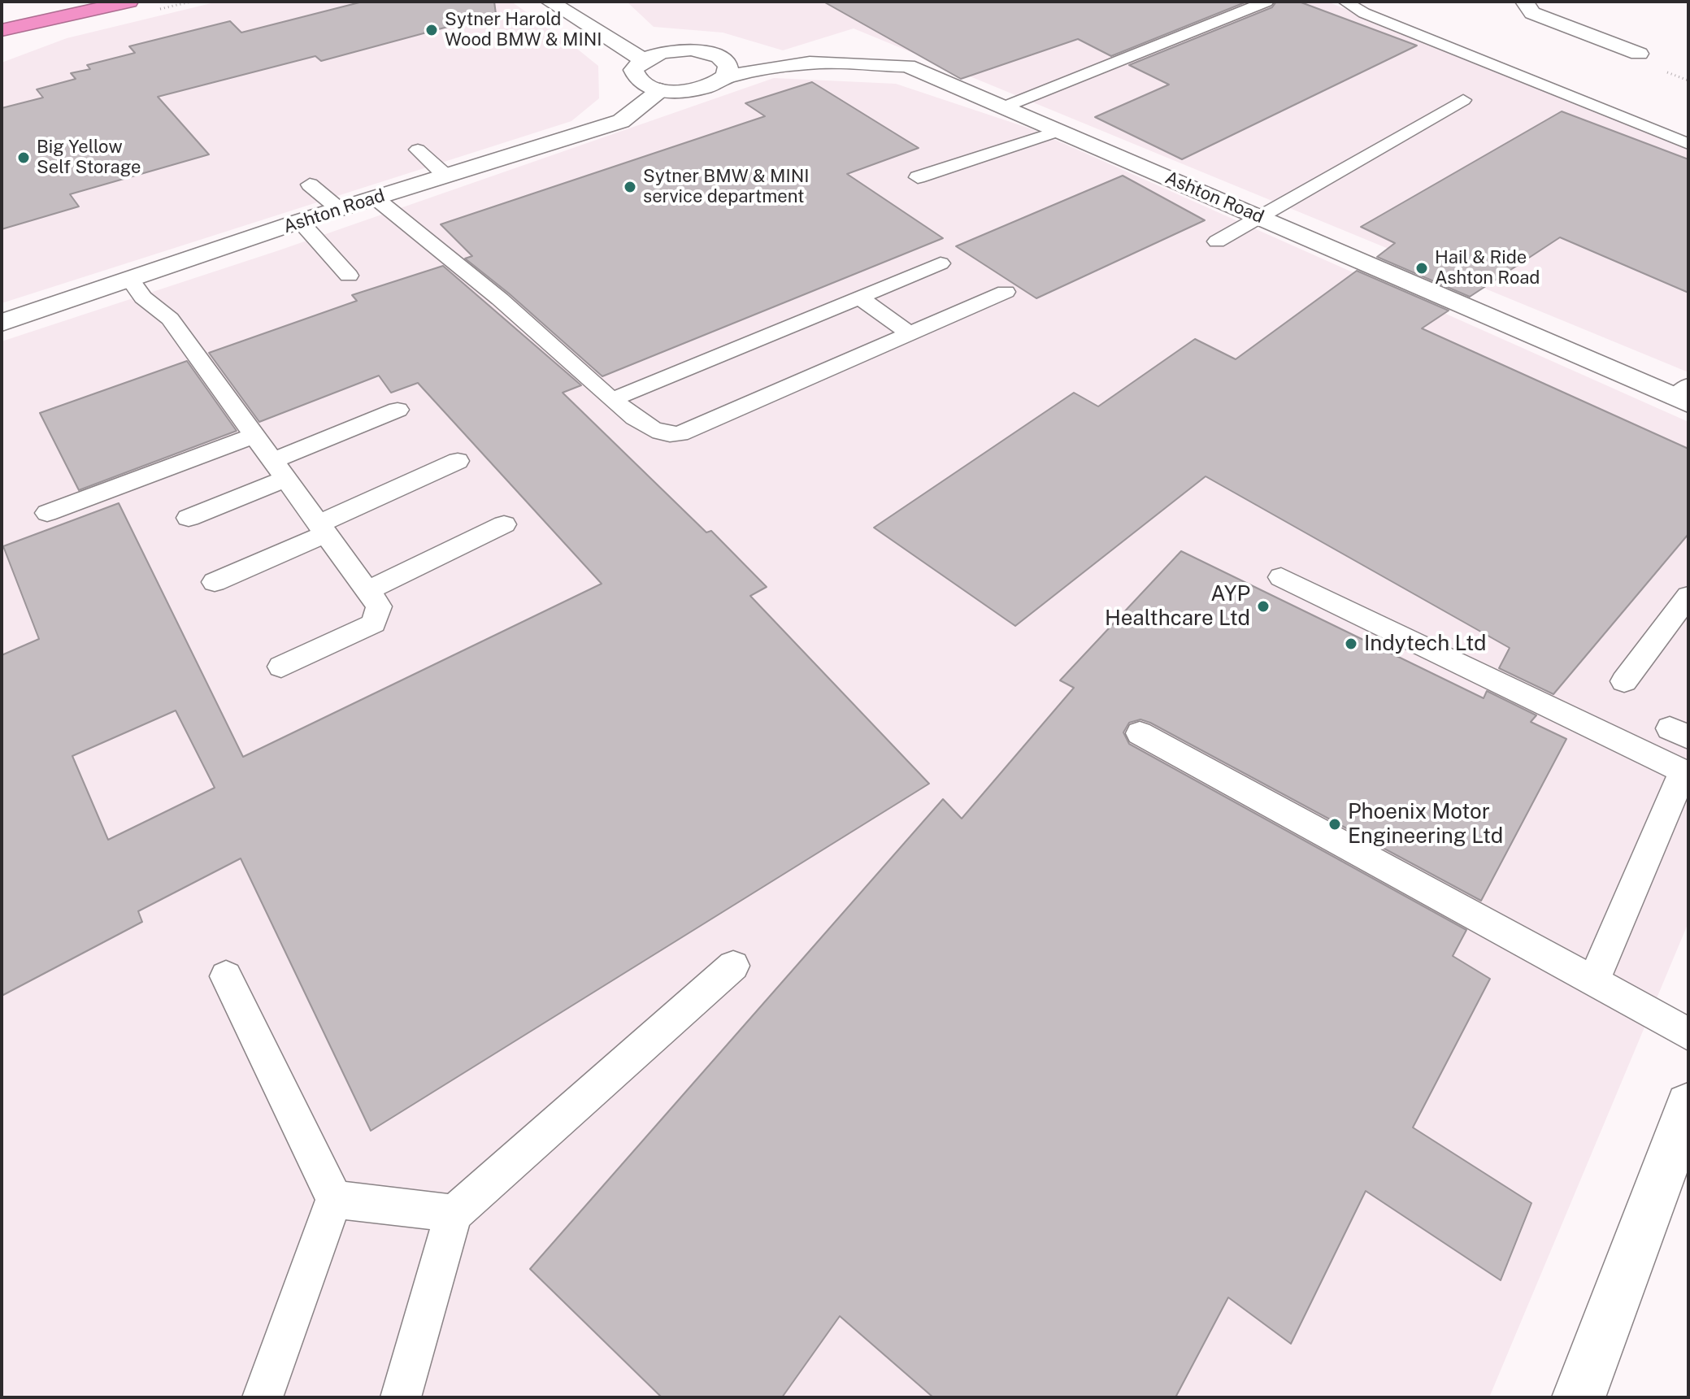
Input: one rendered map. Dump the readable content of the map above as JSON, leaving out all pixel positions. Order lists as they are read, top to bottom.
{
  "streets": {
    "street": ["Ashton Road"]
  },
  "places": [
    "Sytner Harold Wood BMW & MINI",
    "Big Yellow Self Storage",
    "Sytner BMW & MINI service department",
    "Hail & Ride Ashton Road",
    "AYP Healthcare Ltd",
    "Indytech Ltd",
    "Phoenix Motor Engineering Ltd"
  ]
}
